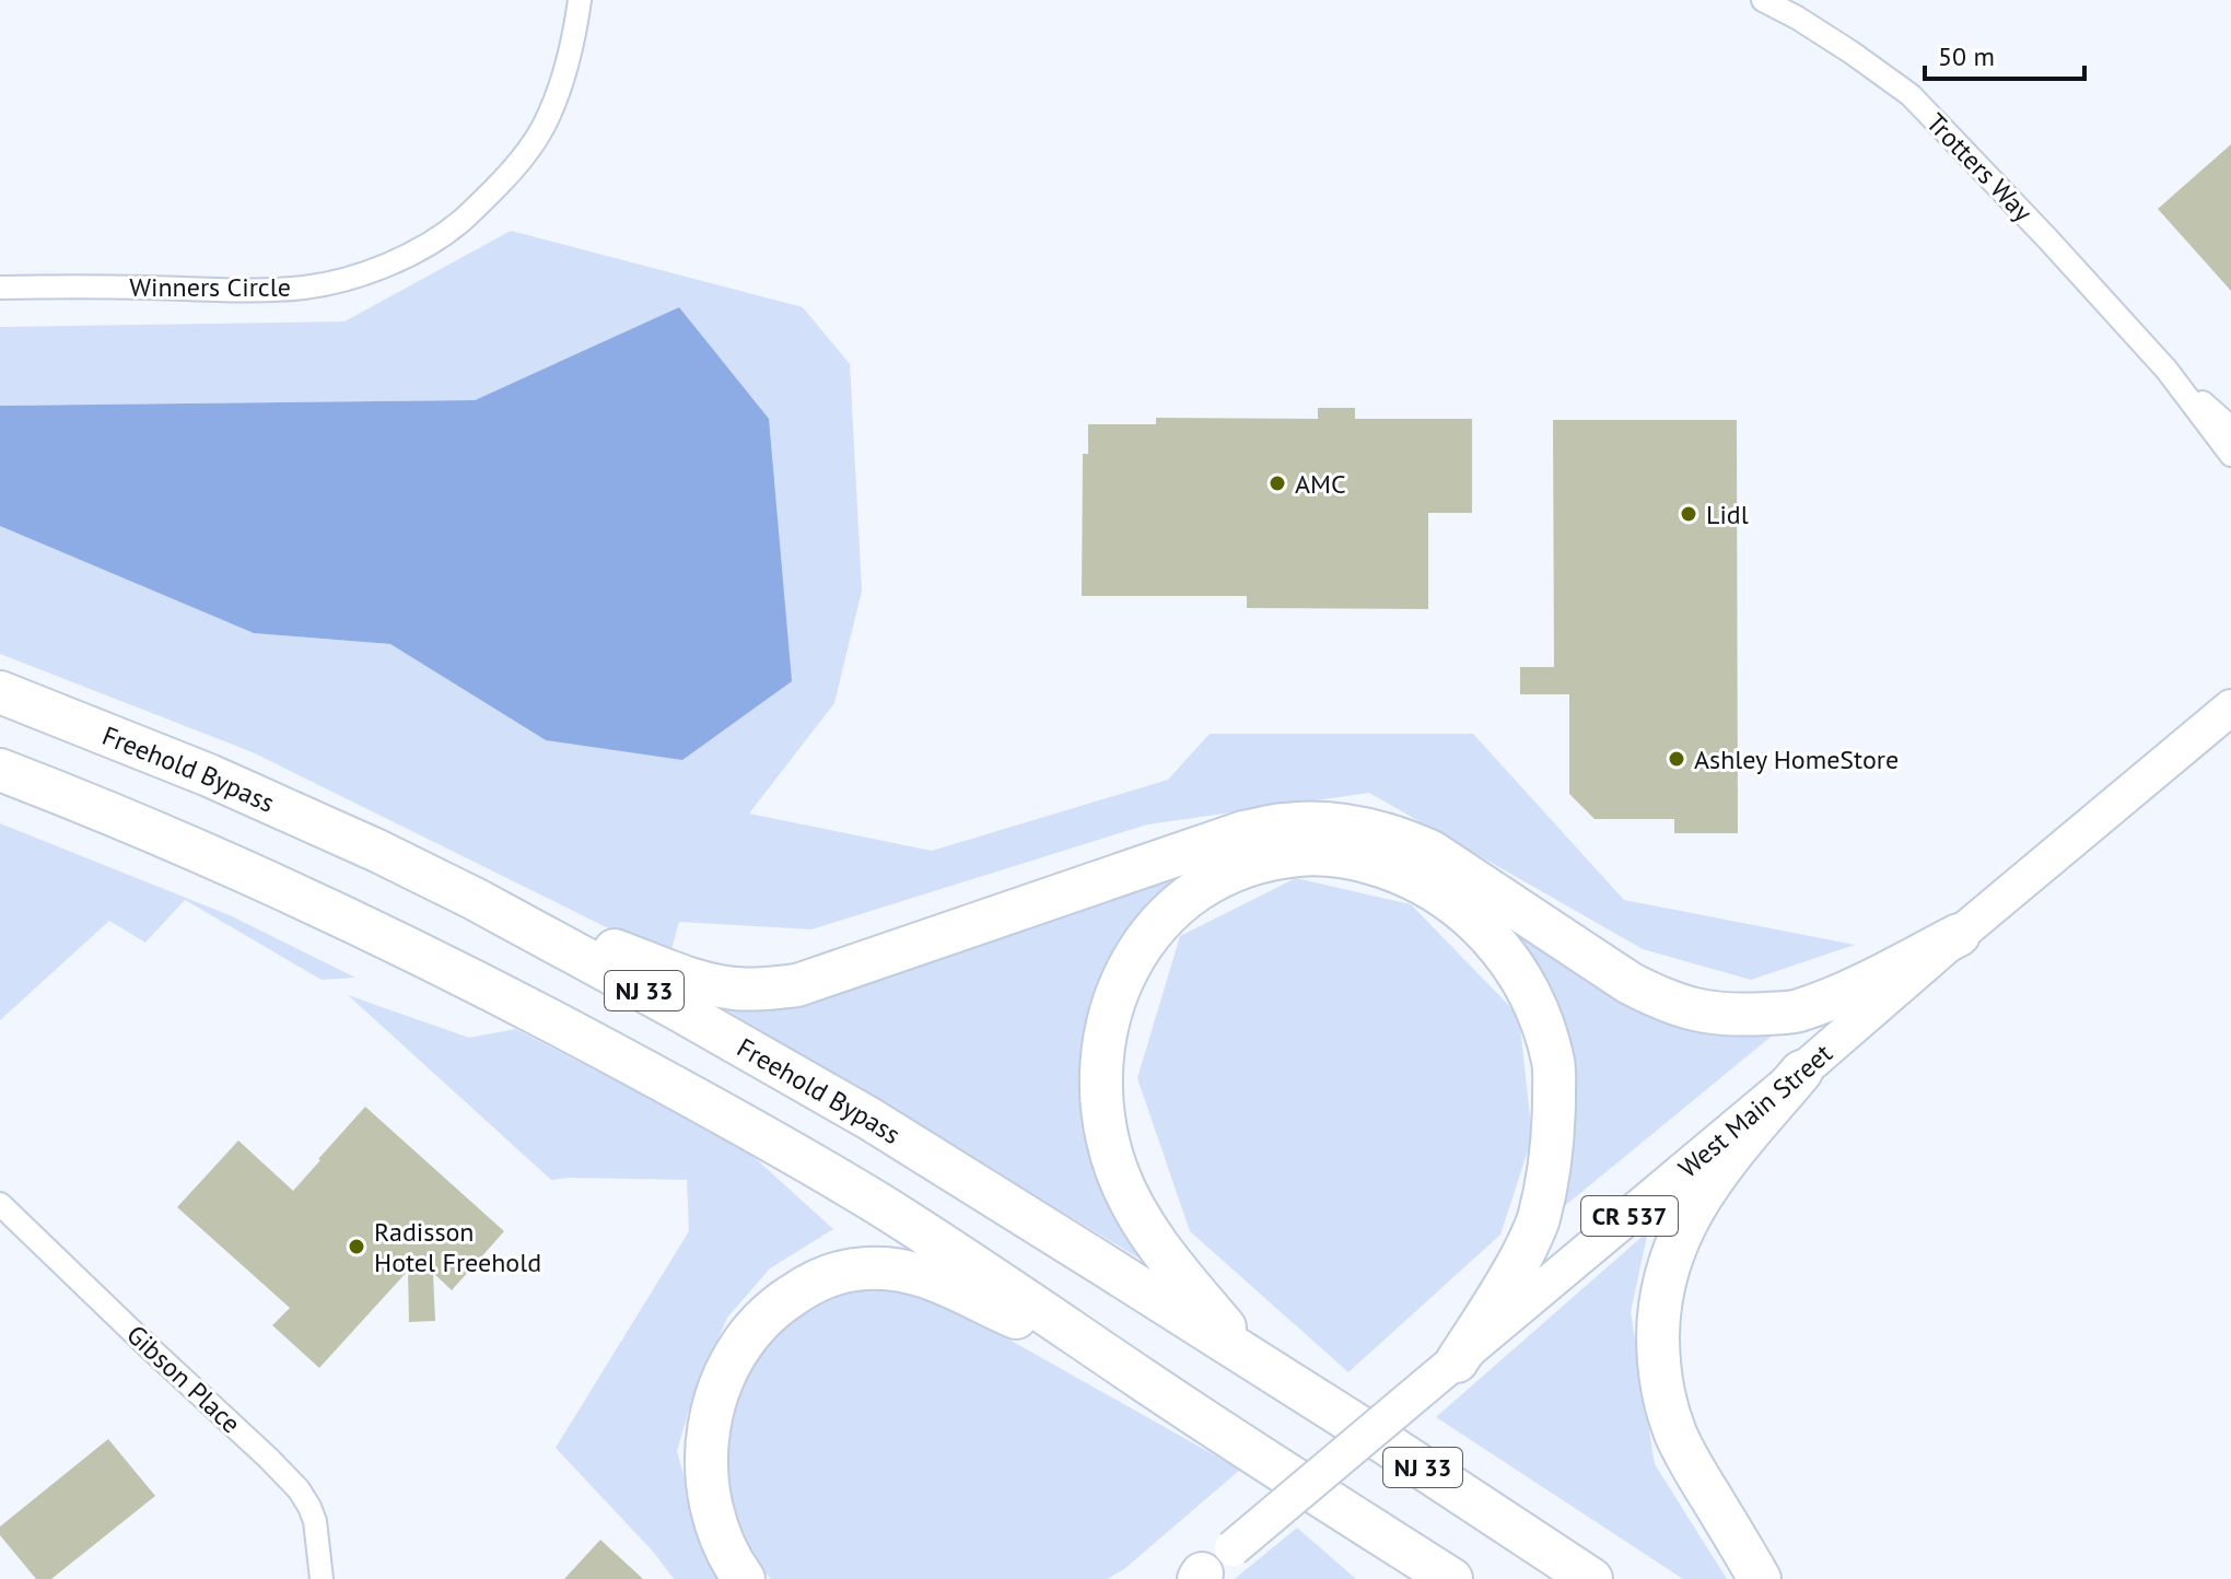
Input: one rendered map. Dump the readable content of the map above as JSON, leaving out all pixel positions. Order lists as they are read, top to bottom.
{
  "streets": {
    "highway": ["Freehold Bypass", "NJ 33"],
    "main road": ["West Main Street", "CR 537"],
    "street": ["Trotters Way", "Winners Circle", "Gibson Place"]
  },
  "places": [
    "AMC",
    "Lidl",
    "Ashley HomeStore",
    "Radisson Hotel Freehold"
  ],
  "scale_bar": "50 m"
}
